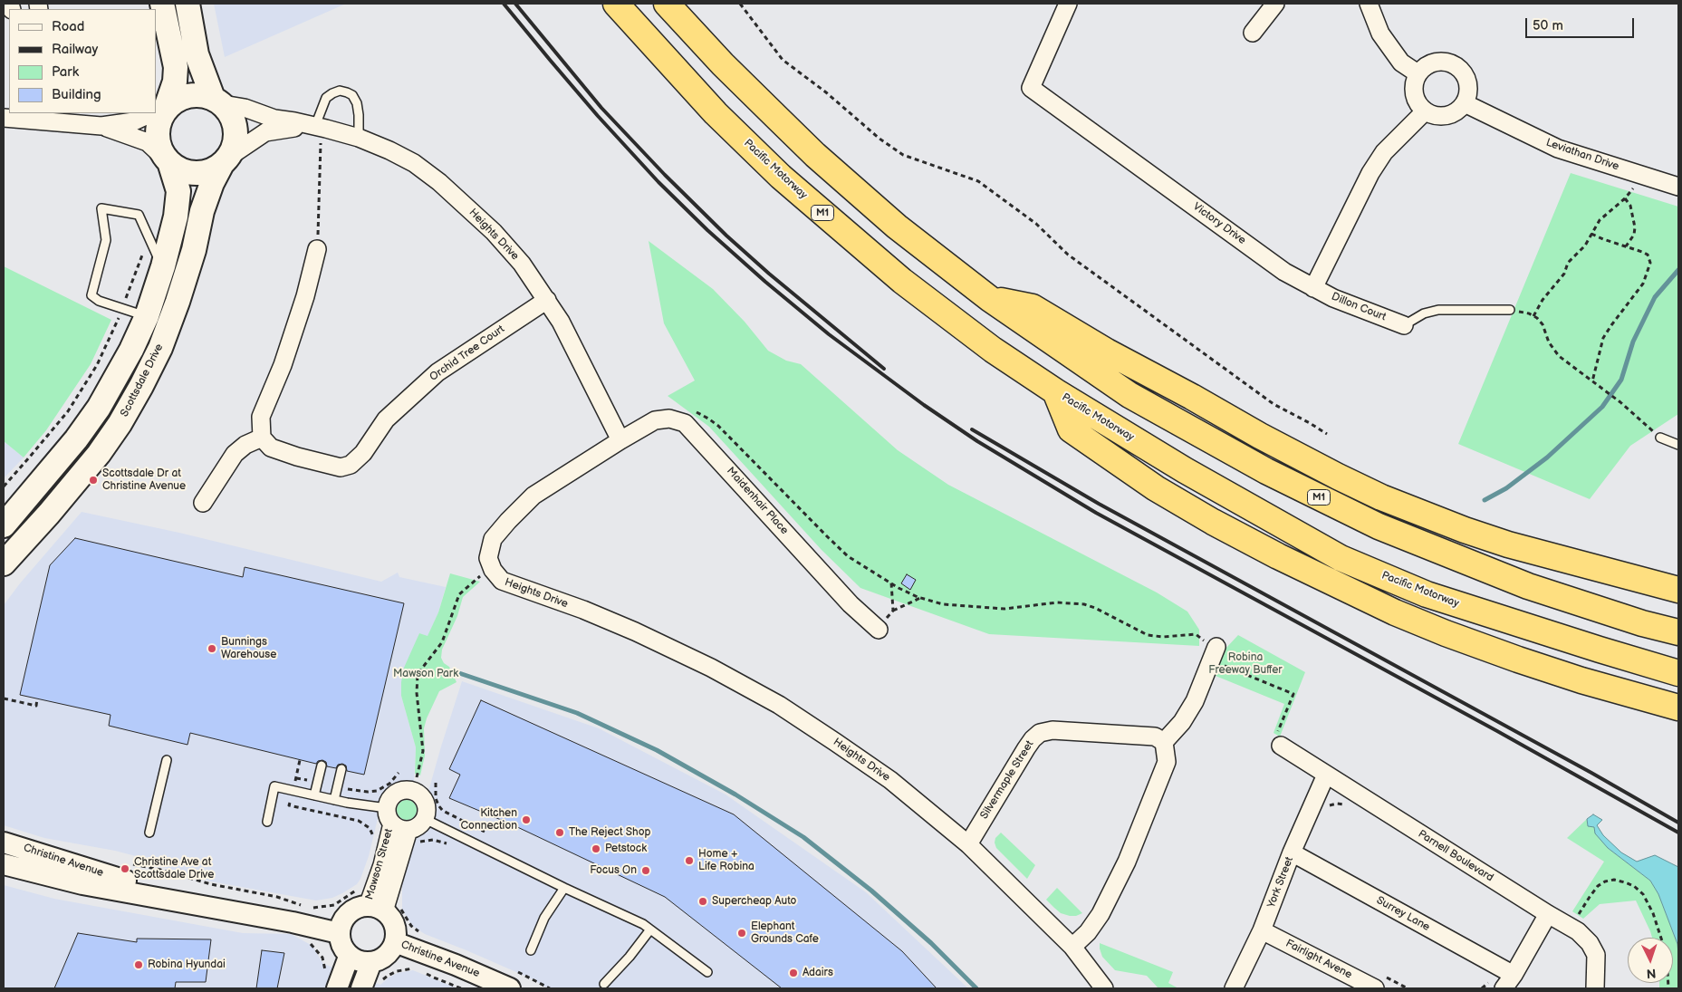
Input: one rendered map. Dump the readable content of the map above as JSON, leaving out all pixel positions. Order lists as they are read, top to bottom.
{
  "streets": {
    "highway": ["Pacific Motorway", "M1"],
    "main road": ["Scottsdale Drive"],
    "street": [
      "Leviathan Drive",
      "Victory Drive",
      "Heights Drive",
      "Dillon Court",
      "Orchid Tree Court",
      "Maidenhair Place",
      "Silvermaple Street",
      "Parnell Boulevard",
      "Christine Avenue",
      "Mawson Street",
      "York Street",
      "Surrey Lane",
      "Fairlight Avene"
    ]
  },
  "crossings": [
    ["Victory Drive", "Dillon Court"],
    ["Heights Drive", "Orchid Tree Court"],
    ["Heights Drive", "Scottsdale Drive"],
    ["Heights Drive", "Maidenhair Place"],
    ["Heights Drive", "Silvermaple Street"],
    ["Parnell Boulevard", "York Street"],
    ["Christine Avenue", "Mawson Street"],
    ["York Street", "Surrey Lane"],
    ["York Street", "Fairlight Avene"]
  ],
  "parks": ["Robina Freeway Buffer", "Mawson Park"],
  "places": [
    "Scottsdale Dr at Christine Avenue",
    "Bunnings Warehouse",
    "Kitchen Connection",
    "The Reject Shop",
    "Petstock",
    "Home + Life Robina",
    "Christine Ave at Scottsdale Drive",
    "Focus On",
    "Supercheap Auto",
    "Elephant Grounds Cafe",
    "Robina Hyundai",
    "Adairs"
  ],
  "legend": [
    "Road",
    "Railway",
    "Park",
    "Building"
  ],
  "scale_bar": "50 m",
  "north": "bottom"
}
